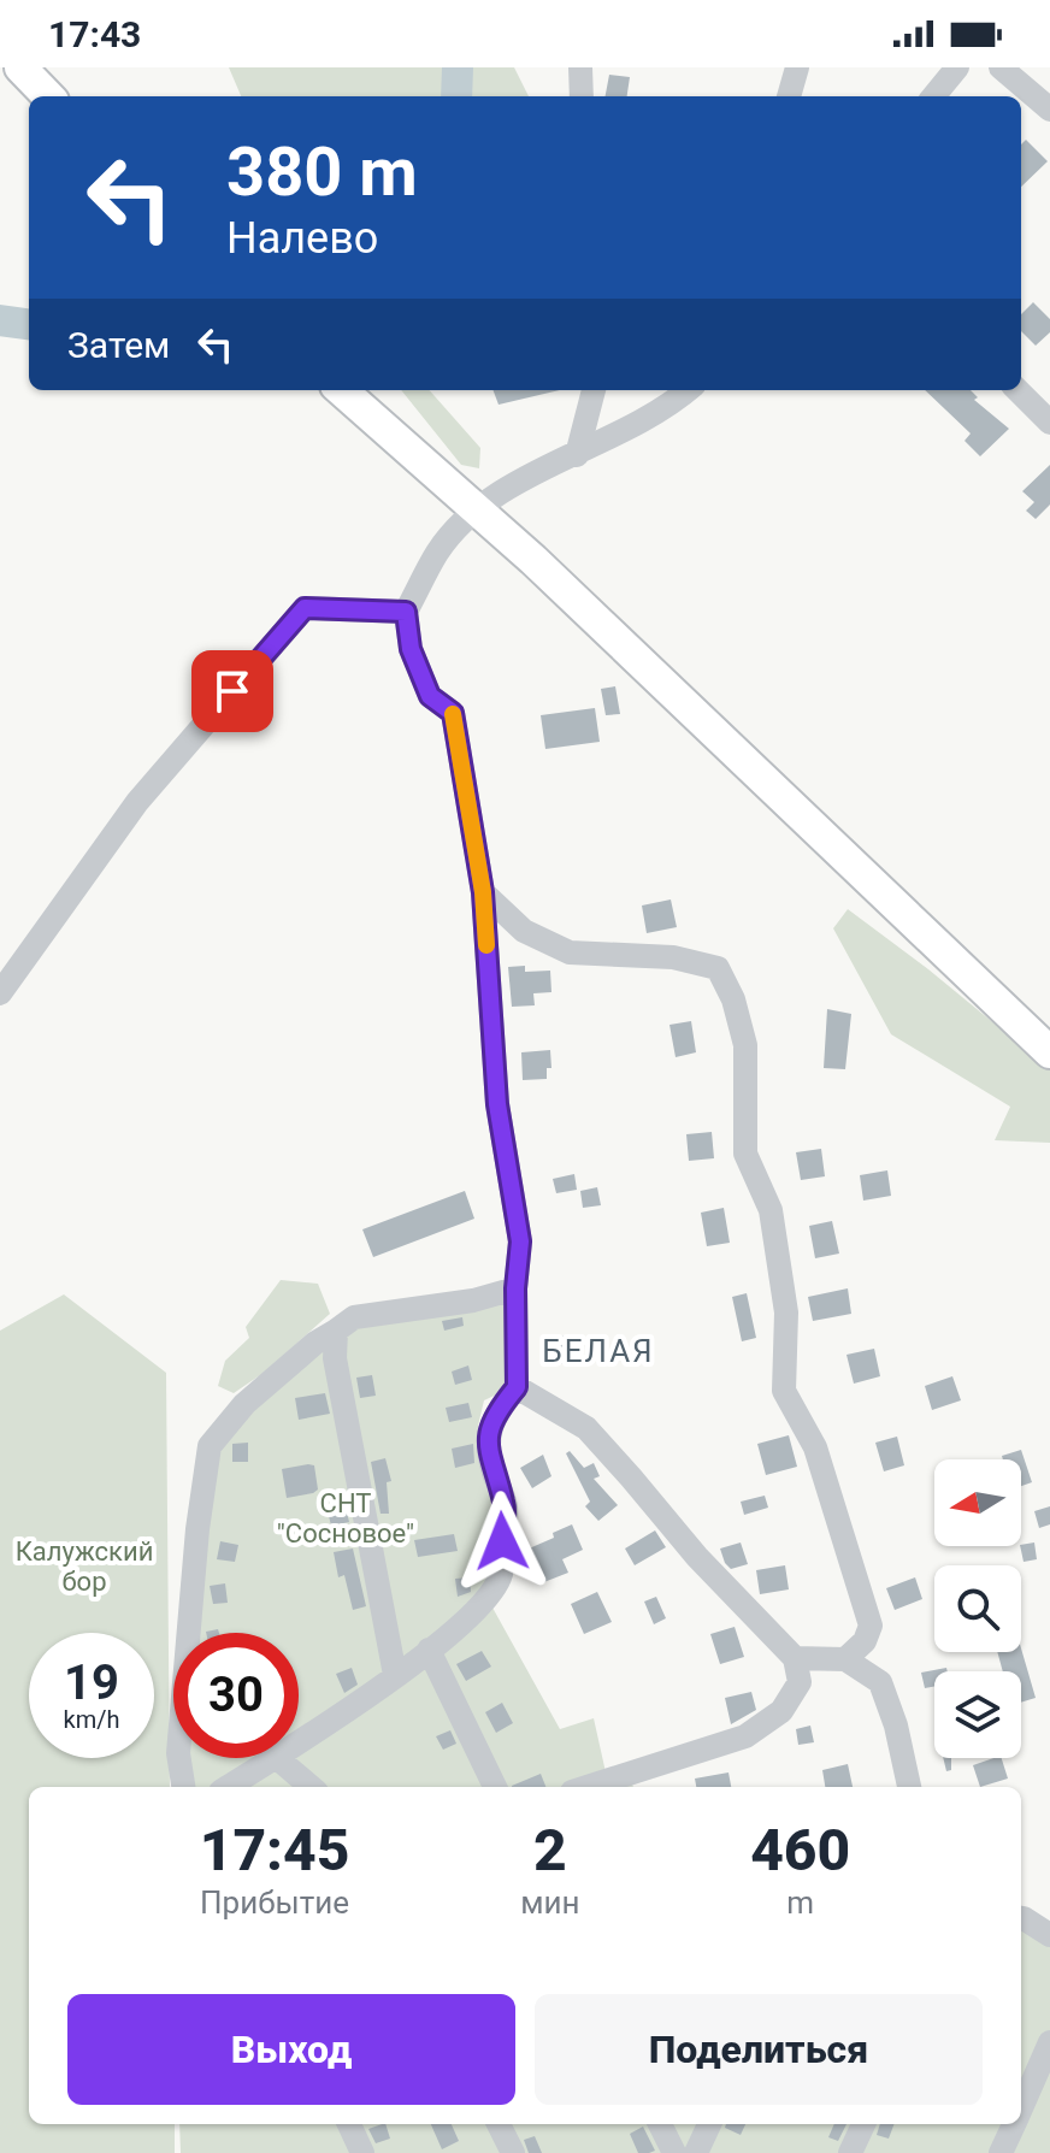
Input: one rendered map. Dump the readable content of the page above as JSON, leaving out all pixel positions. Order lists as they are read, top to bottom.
{
  "districts": ["БЕЛАЯ"],
  "parks": ["СНТ \"Сосновое\"", "Калужский бор"],
  "north": "left",
  "page": {
    "status": "17:43",
    "turn": ["380 m", "Налево"],
    "then": "Затем",
    "speed": "19 km/h",
    "limit": "30",
    "eta": [
      "17:45",
      "Прибытие",
      "2",
      "мин",
      "460",
      "m"
    ],
    "buttons": ["Выход", "Поделиться"]
  }
}
